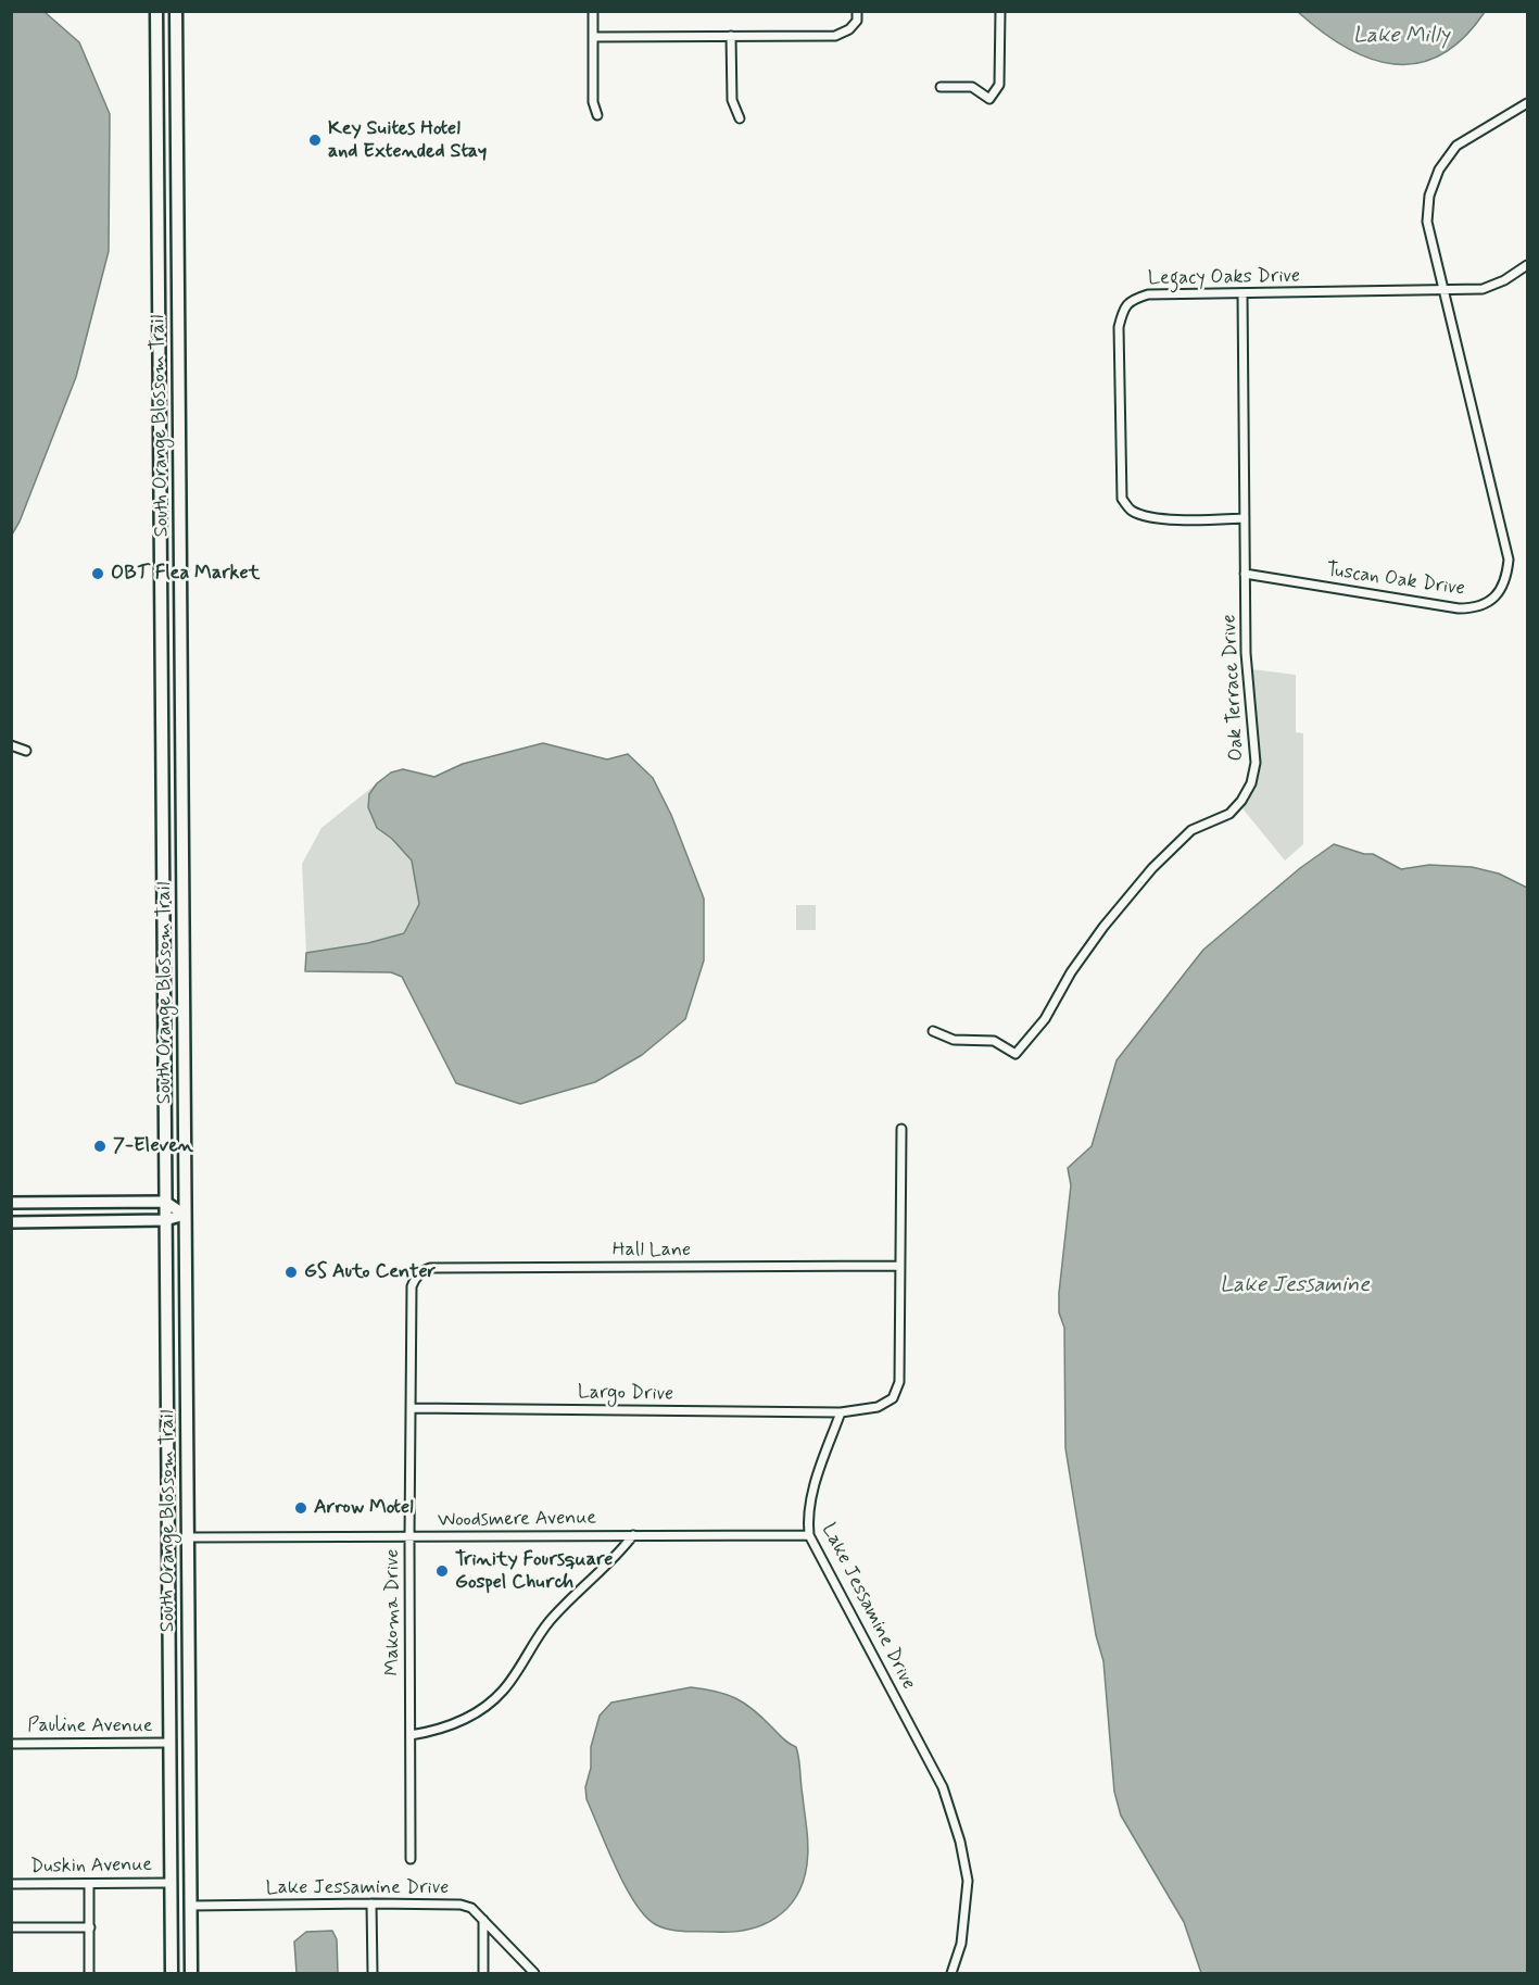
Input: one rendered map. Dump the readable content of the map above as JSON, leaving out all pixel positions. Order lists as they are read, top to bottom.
{
  "streets": {
    "main road": ["South Orange Blossom Trail"],
    "street": [
      "Legacy Oaks Drive",
      "Tuscan Oak Drive",
      "Oak Terrace Drive",
      "Hall Lane",
      "Largo Drive",
      "Woodsmere Avenue",
      "Lake Jessamine Drive",
      "Makoma Drive",
      "Pauline Avenue",
      "Duskin Avenue"
    ]
  },
  "crossings": [
    ["Legacy Oaks Drive", "Tuscan Oak Drive"],
    ["Legacy Oaks Drive", "Oak Terrace Drive"],
    ["South Orange Blossom Trail", "Woodsmere Avenue"],
    ["South Orange Blossom Trail", "Lake Jessamine Drive"],
    ["South Orange Blossom Trail", "Pauline Avenue"],
    ["South Orange Blossom Trail", "Duskin Avenue"],
    ["Tuscan Oak Drive", "Oak Terrace Drive"],
    ["Hall Lane", "Makoma Drive"],
    ["Largo Drive", "Lake Jessamine Drive"],
    ["Largo Drive", "Makoma Drive"],
    ["Woodsmere Avenue", "Lake Jessamine Drive"],
    ["Woodsmere Avenue", "Makoma Drive"]
  ],
  "water": ["Lake Milly", "Lake Jessamine"],
  "places": [
    "Key Suites Hotel and Extended Stay",
    "OBT Flea Market",
    "7-Eleven",
    "GS Auto Center",
    "Arrow Motel",
    "Trinity Foursquare Gospel Church"
  ]
}
